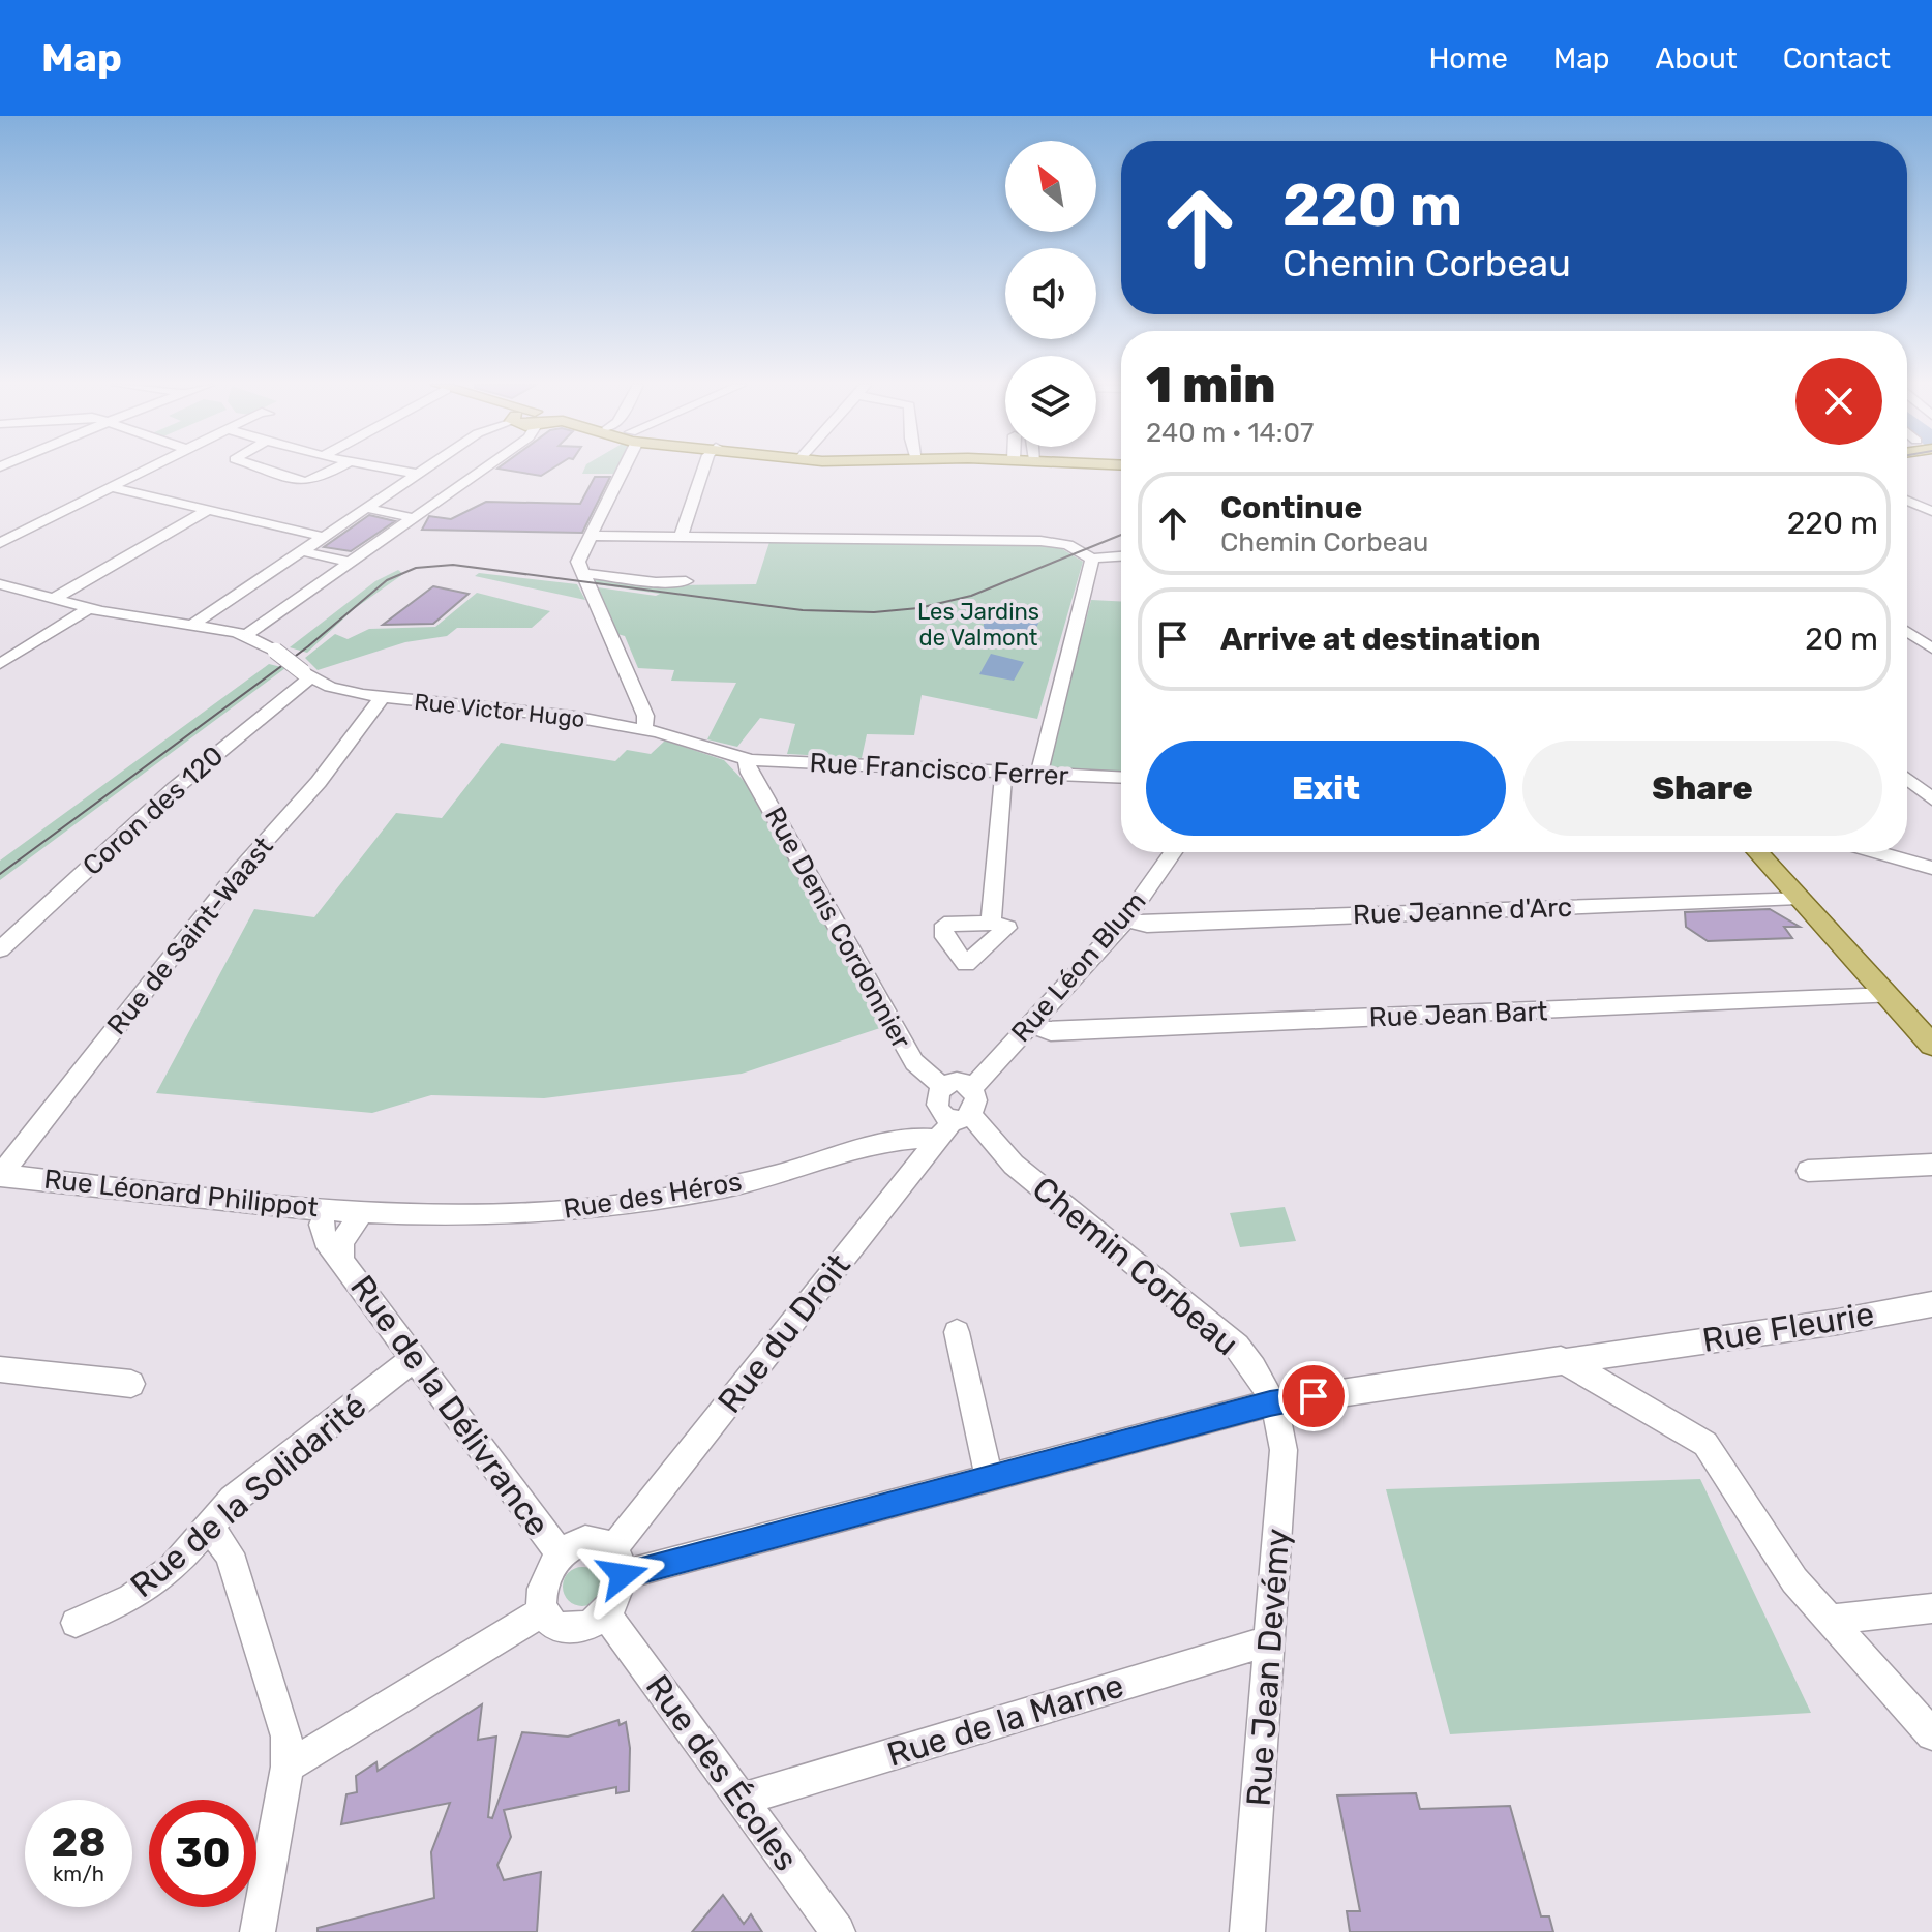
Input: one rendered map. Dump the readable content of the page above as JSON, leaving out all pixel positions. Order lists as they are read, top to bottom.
{
  "streets": {
    "street": [
      "Rue Victor Hugo",
      "Rue Francisco Ferrer",
      "Coron des 120",
      "Rue Jeanne d'Arc",
      "Rue Denis Cordonnier",
      "Rue de Saint-Waast",
      "Rue Léon Blum",
      "Rue Jean Bart",
      "Rue Léonard Philippot",
      "Rue des Héros",
      "Chemin Corbeau",
      "Rue Fleurie",
      "Rue du Droit",
      "Rue de la Délivrance",
      "Rue de la Solidarité",
      "Rue Jean Devémy",
      "Rue de la Marne",
      "Rue des Écoles"
    ]
  },
  "crossings": [
    ["Rue Victor Hugo", "Rue Francisco Ferrer"],
    ["Rue Victor Hugo", "Coron des 120"],
    ["Rue Victor Hugo", "Rue Denis Cordonnier"],
    ["Rue Victor Hugo", "Rue de Saint-Waast"],
    ["Rue Francisco Ferrer", "Rue Denis Cordonnier"],
    ["Rue Jeanne d'Arc", "Rue Léon Blum"],
    ["Rue Denis Cordonnier", "Rue Léon Blum"],
    ["Rue Denis Cordonnier", "Chemin Corbeau"],
    ["Rue Denis Cordonnier", "Rue du Droit"],
    ["Rue de Saint-Waast", "Rue Léonard Philippot"],
    ["Rue Léon Blum", "Rue Jean Bart"],
    ["Rue Léon Blum", "Chemin Corbeau"],
    ["Rue Léon Blum", "Rue du Droit"],
    ["Rue Léonard Philippot", "Rue des Héros"],
    ["Rue Léonard Philippot", "Rue de la Délivrance"],
    ["Rue des Héros", "Rue du Droit"],
    ["Rue des Héros", "Rue de la Délivrance"],
    ["Chemin Corbeau", "Rue du Droit"],
    ["Chemin Corbeau", "Rue Jean Devémy"],
    ["Rue du Droit", "Rue de la Délivrance"],
    ["Rue du Droit", "Rue des Écoles"],
    ["Rue de la Délivrance", "Rue de la Solidarité"],
    ["Rue de la Délivrance", "Rue des Écoles"],
    ["Rue Jean Devémy", "Rue de la Marne"],
    ["Rue de la Marne", "Rue des Écoles"]
  ],
  "parks": ["Les Jardins de Valmont"],
  "north": "top left",
  "page": {
    "header": "Map",
    "nav": [
      "Home",
      "Map",
      "About",
      "Contact"
    ],
    "turn": ["220 m", "Chemin Corbeau"],
    "heading": ["1 min", "240 m · 14:07"],
    "list": [
      {
        "name": "Continue",
        "note": "Chemin Corbeau",
        "value": "220 m"
      },
      {
        "name": "Arrive at destination",
        "value": "20 m"
      }
    ],
    "buttons": ["Exit", "Share"],
    "speed": "28 km/h",
    "limit": "30"
  }
}
